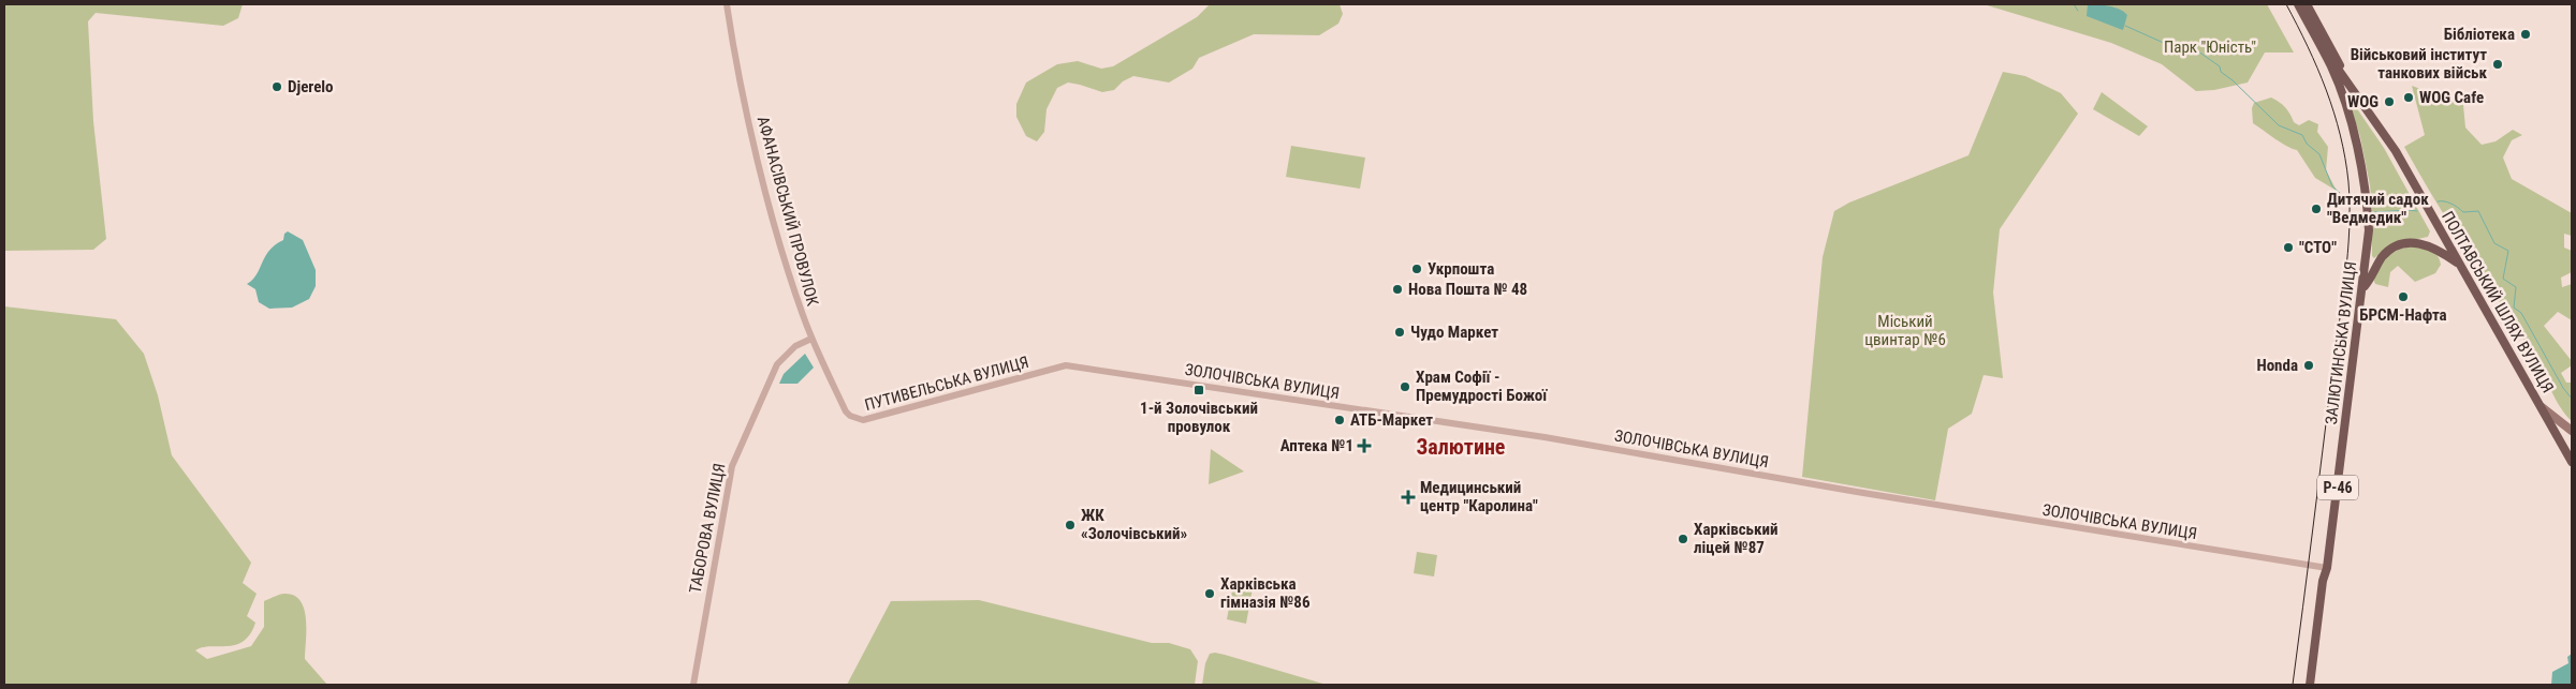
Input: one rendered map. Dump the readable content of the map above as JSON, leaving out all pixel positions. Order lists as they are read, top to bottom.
{
  "streets": {
    "main road": ["ПОЛТАВСЬКИЙ ШЛЯХ ВУЛИЦЯ", "ЗАЛЮТИНСЬКА ВУЛИЦЯ", "Р-46"],
    "street": [
      "АФАНАСІВСЬКИЙ ПРОВУЛОК",
      "ЗОЛОЧІВСЬКА ВУЛИЦЯ",
      "ПУТИВЕЛЬСЬКА ВУЛИЦЯ",
      "ТАБОРОВА ВУЛИЦЯ"
    ]
  },
  "crossings": [
    ["АФАНАСІВСЬКИЙ ПРОВУЛОК", "ПУТИВЕЛЬСЬКА ВУЛИЦЯ"],
    ["АФАНАСІВСЬКИЙ ПРОВУЛОК", "ТАБОРОВА ВУЛИЦЯ"],
    ["ПОЛТАВСЬКИЙ ШЛЯХ ВУЛИЦЯ", "ЗАЛЮТИНСЬКА ВУЛИЦЯ"],
    ["ЗАЛЮТИНСЬКА ВУЛИЦЯ", "ЗОЛОЧІВСЬКА ВУЛИЦЯ"],
    ["ЗОЛОЧІВСЬКА ВУЛИЦЯ", "ПУТИВЕЛЬСЬКА ВУЛИЦЯ"]
  ],
  "districts": ["Залютине"],
  "parks": ["Парк \"Юність\"", "Міський цвинтар №6"],
  "places": {
    "other": [
      "Бібліотека",
      "Військовий інститут танкових військ",
      "Djerelo",
      "WOG Cafe",
      "WOG",
      "Дитячий садок \"Ведмедик\"",
      "\"СТО\"",
      "Укрпошта",
      "Нова Пошта № 48",
      "БРСМ-Нафта",
      "Чудо Маркет",
      "Honda",
      "Храм Софії - Премудрості Божої",
      "АТБ-Маркет",
      "ЖК «Золочівський»",
      "Харківський ліцей №87",
      "Харківська гімназія №86"
    ],
    "transit": ["1-й Золочівський провулок"],
    "health": ["Аптека №1", "Медицинський центр \"Каролина\""]
  }
}
